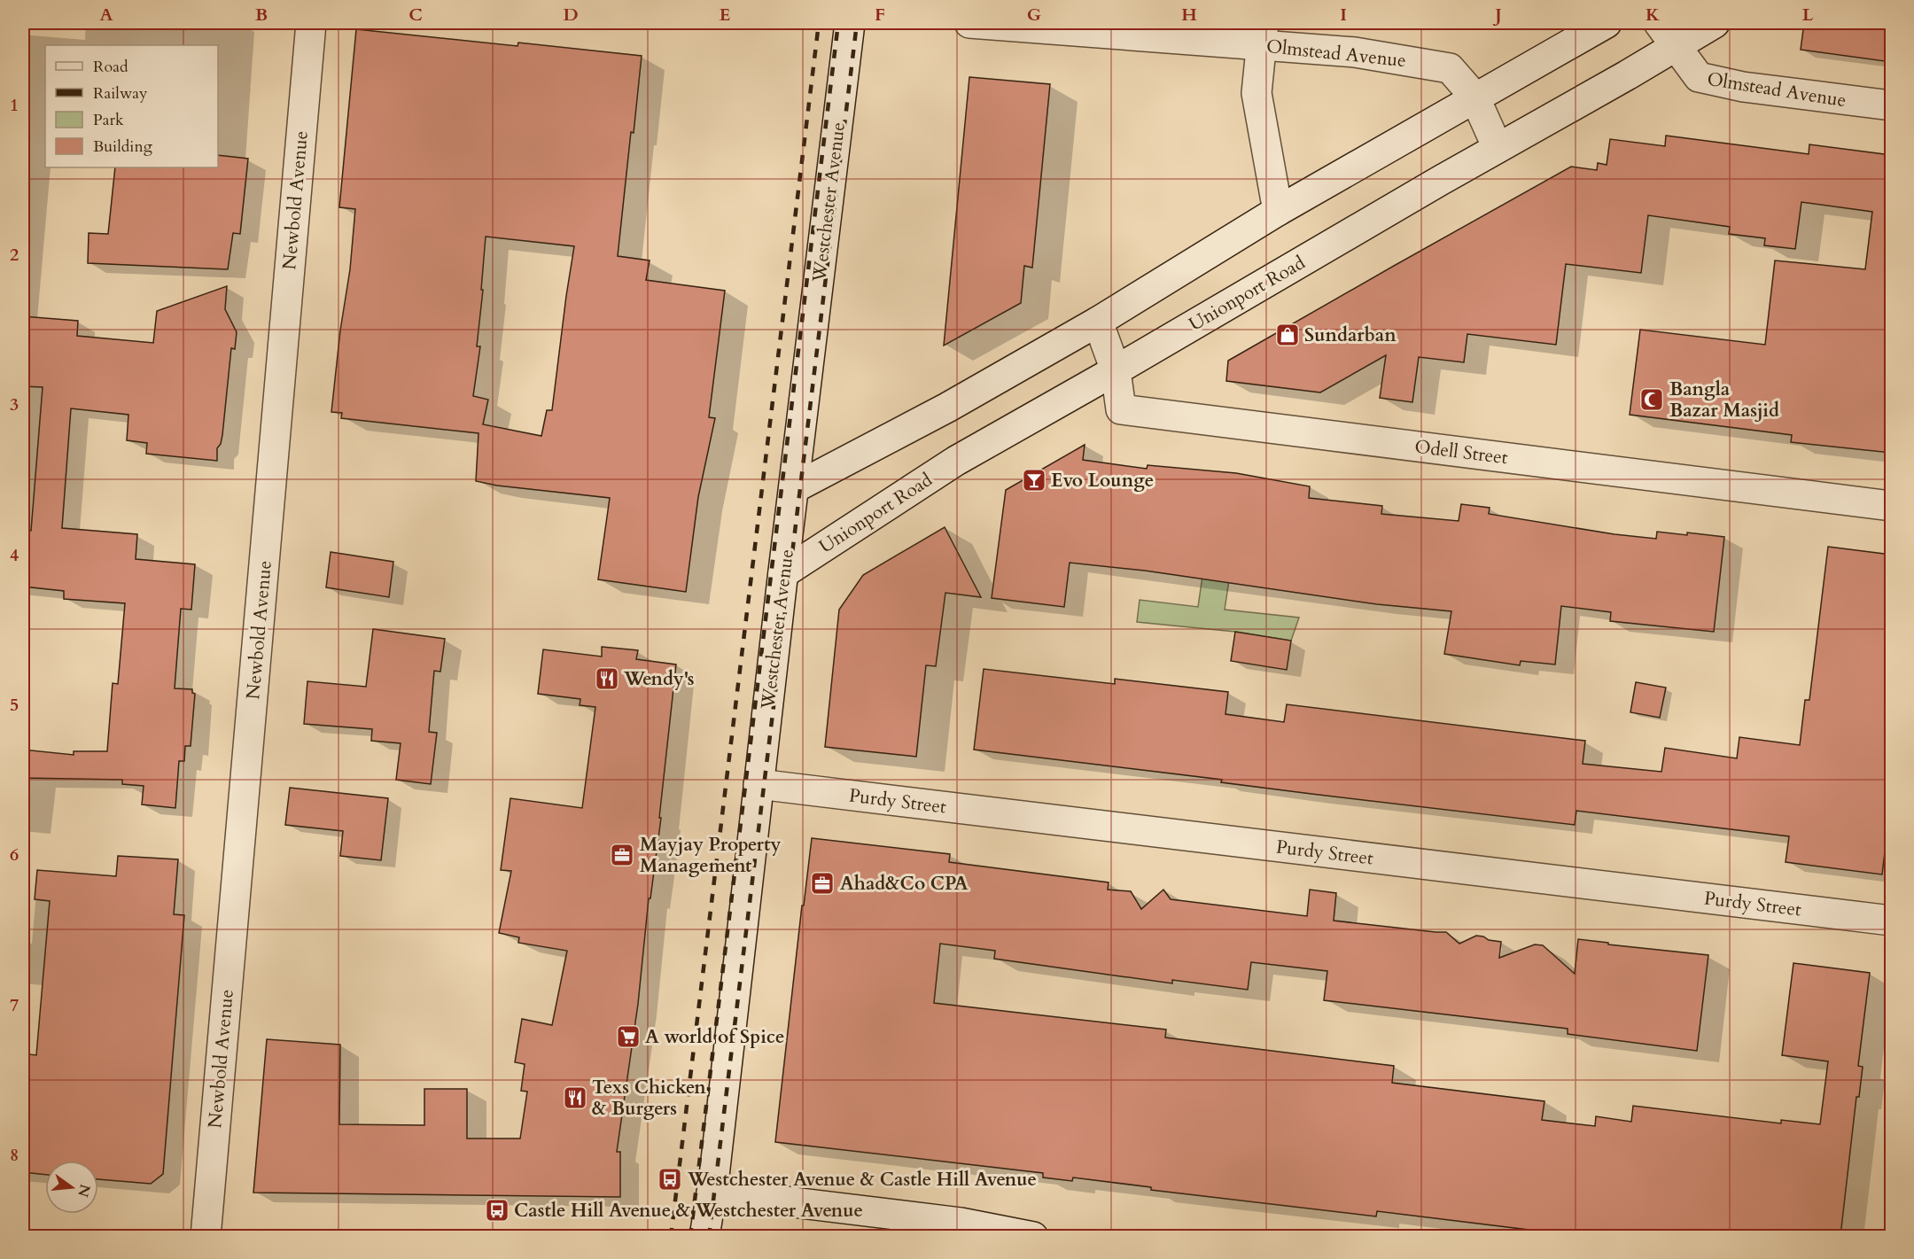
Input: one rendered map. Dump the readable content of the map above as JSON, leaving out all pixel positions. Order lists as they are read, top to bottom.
{
  "streets": {
    "street": [
      "Olmstead Avenue",
      "Newbold Avenue",
      "Westchester Avenue",
      "Unionport Road",
      "Odell Street",
      "Purdy Street"
    ]
  },
  "crossings": [
    ["Olmstead Avenue", "Unionport Road"],
    ["Westchester Avenue", "Unionport Road"],
    ["Westchester Avenue", "Purdy Street"],
    ["Unionport Road", "Odell Street"]
  ],
  "places": {
    "shop": ["Sundarban"],
    "mosque": ["Bangla Bazar Masjid"],
    "bar": ["Evo Lounge"],
    "restaurant": ["Wendy's", "Texs Chicken & Burgers"],
    "office": ["Mayjay Property Management", "Ahad&Co CPA"],
    "supermarket": ["A world of Spice"],
    "bus stop": ["Westchester Avenue & Castle Hill Avenue", "Castle Hill Avenue & Westchester Avenue"]
  },
  "legend": [
    "Road",
    "Railway",
    "Park",
    "Building"
  ],
  "north": "right",
  "grid": {
    "columns": [
      "A",
      "B",
      "C",
      "D",
      "E",
      "F",
      "G",
      "H",
      "I",
      "J",
      "K",
      "L"
    ],
    "rows": [
      "1",
      "2",
      "3",
      "4",
      "5",
      "6",
      "7",
      "8"
    ]
  }
}
